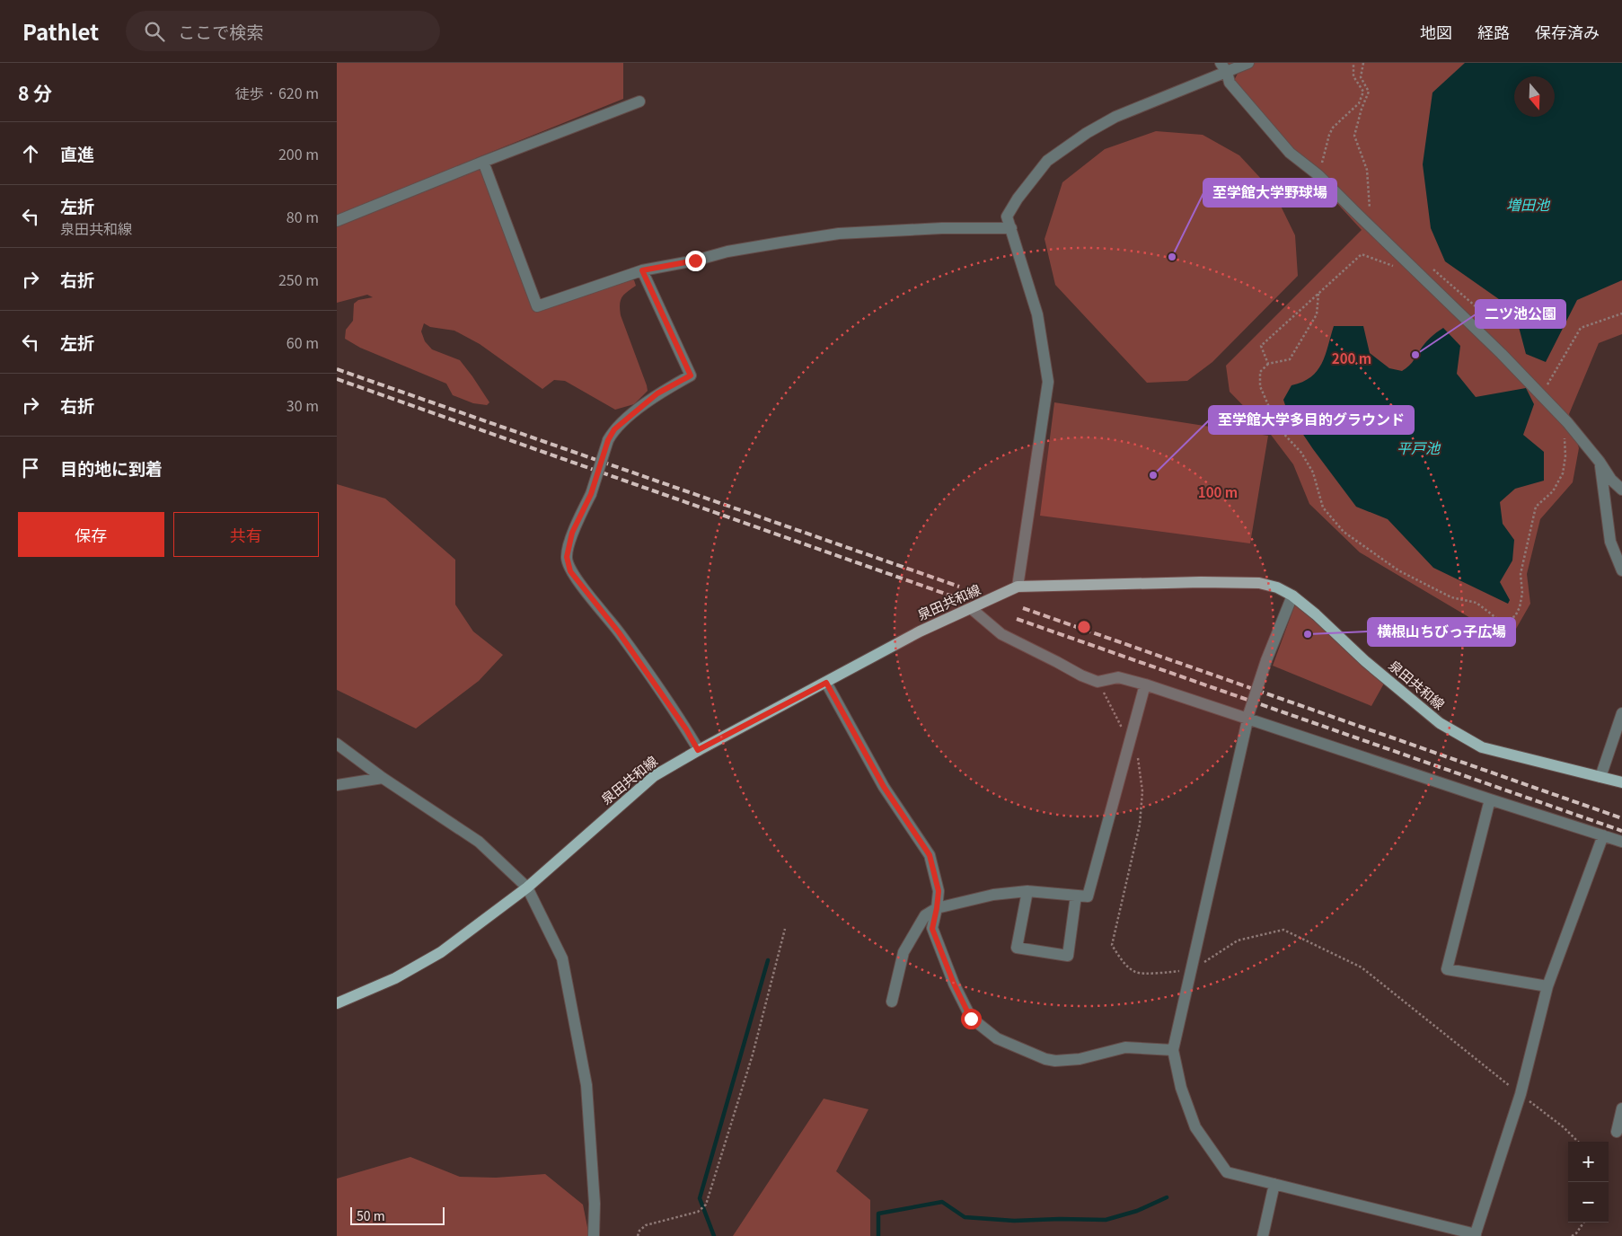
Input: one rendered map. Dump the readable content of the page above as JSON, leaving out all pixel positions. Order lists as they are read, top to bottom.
{
  "streets": {
    "main road": ["泉田共和線"]
  },
  "water": ["増田池", "平戸池"],
  "places": [
    "至学館大学野球場",
    "二ツ池公園",
    "至学館大学多目的グラウンド",
    "横根山ちびっ子広場"
  ],
  "scale_bar": "50 m",
  "north": "bottom",
  "page": {
    "header": "Pathlet",
    "search": "ここで検索",
    "nav": ["地図", "経路", "保存済み"],
    "heading": ["8 分", "徒歩 · 620 m"],
    "list": [
      ["直進", "200 m"],
      ["左折", "泉田共和線", "80 m"],
      ["右折", "250 m"],
      ["左折", "60 m"],
      ["右折", "30 m"],
      "目的地に到着"
    ],
    "buttons": ["保存", "共有"],
    "map_buttons": ["+", "−"],
    "scale": "50 m"
  },
  "rings": ["200 m", "100 m"]
}
